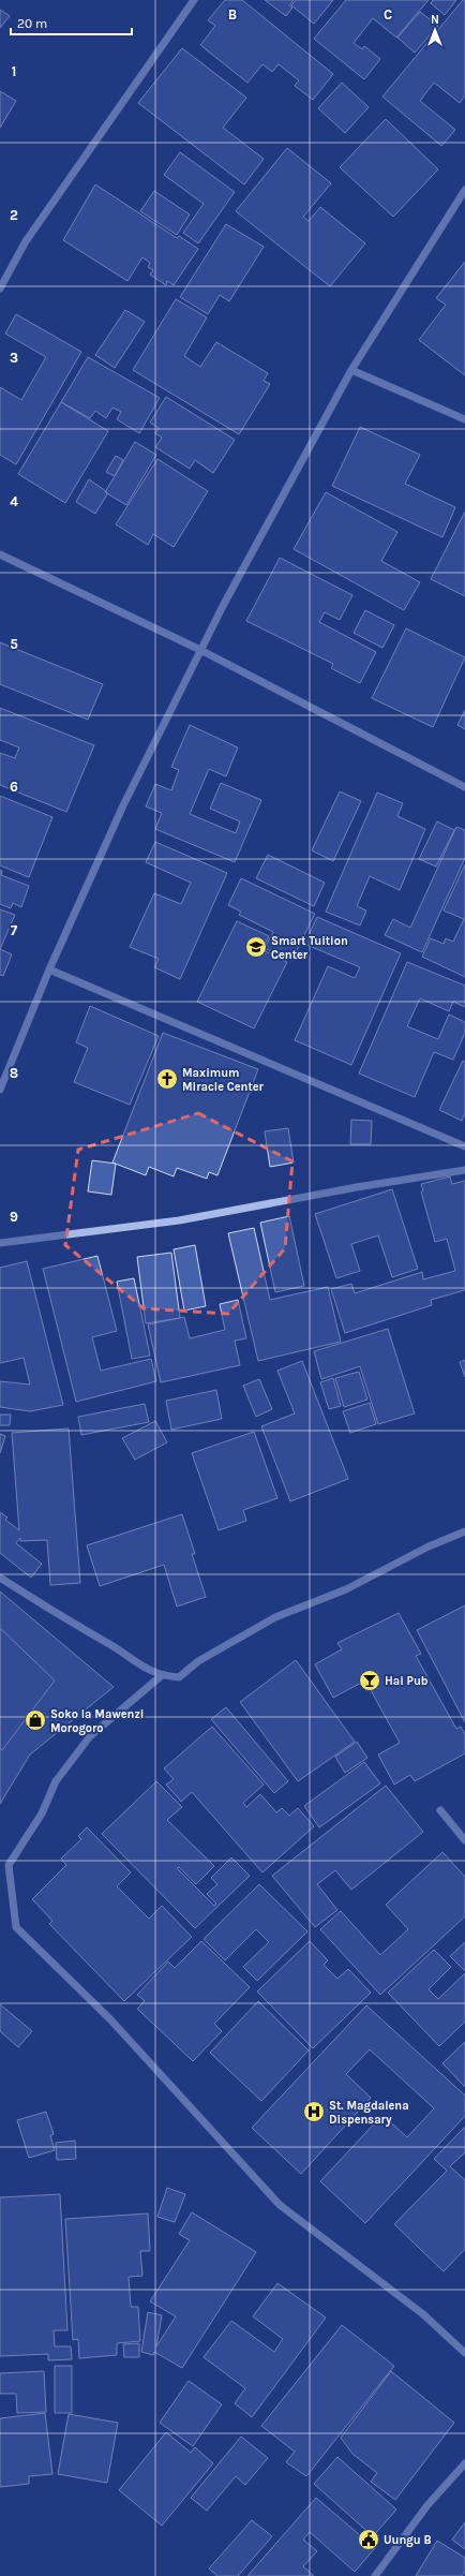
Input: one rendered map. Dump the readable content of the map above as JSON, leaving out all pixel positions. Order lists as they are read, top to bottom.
{
  "places": {
    "school or university": ["Smart Tuition Center"],
    "church": ["Maximum Miracle Center"],
    "bar": ["Hai Pub"],
    "shop": ["Soko la Mawenzi Morogoro"],
    "hospital": ["St. Magdalena Dispensary"],
    "public building": ["Uungu B"]
  },
  "scale_bar": "20 m",
  "north": "top",
  "grid": {
    "columns": ["B", "C"],
    "rows": [
      "1",
      "2",
      "3",
      "4",
      "5",
      "6",
      "7",
      "8",
      "9"
    ]
  }
}
